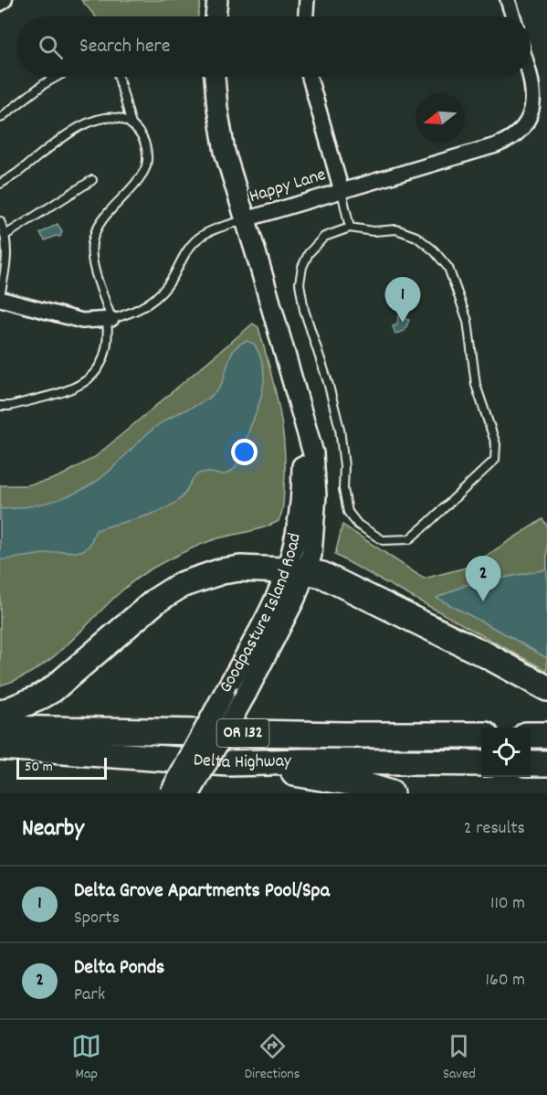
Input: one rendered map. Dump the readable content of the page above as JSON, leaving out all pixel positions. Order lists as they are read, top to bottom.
{
  "streets": {
    "highway": ["OR 132", "Delta Highway"],
    "street": ["Happy Lane", "Goodpasture Island Road"]
  },
  "crossings": [
    ["Happy Lane", "Goodpasture Island Road"]
  ],
  "scale_bar": "50 m",
  "north": "left",
  "page": {
    "search": "Search here",
    "pins": ["1", "2"],
    "scale": "50 m",
    "heading": ["Nearby", "2 results"],
    "list": [
      {
        "mark": "1",
        "name": "Delta Grove Apartments Pool/Spa",
        "note": "Sports",
        "value": "110 m"
      },
      {
        "mark": "2",
        "name": "Delta Ponds",
        "note": "Park",
        "value": "160 m"
      }
    ],
    "nav": ["Map", "Directions", "Saved"]
  }
}
